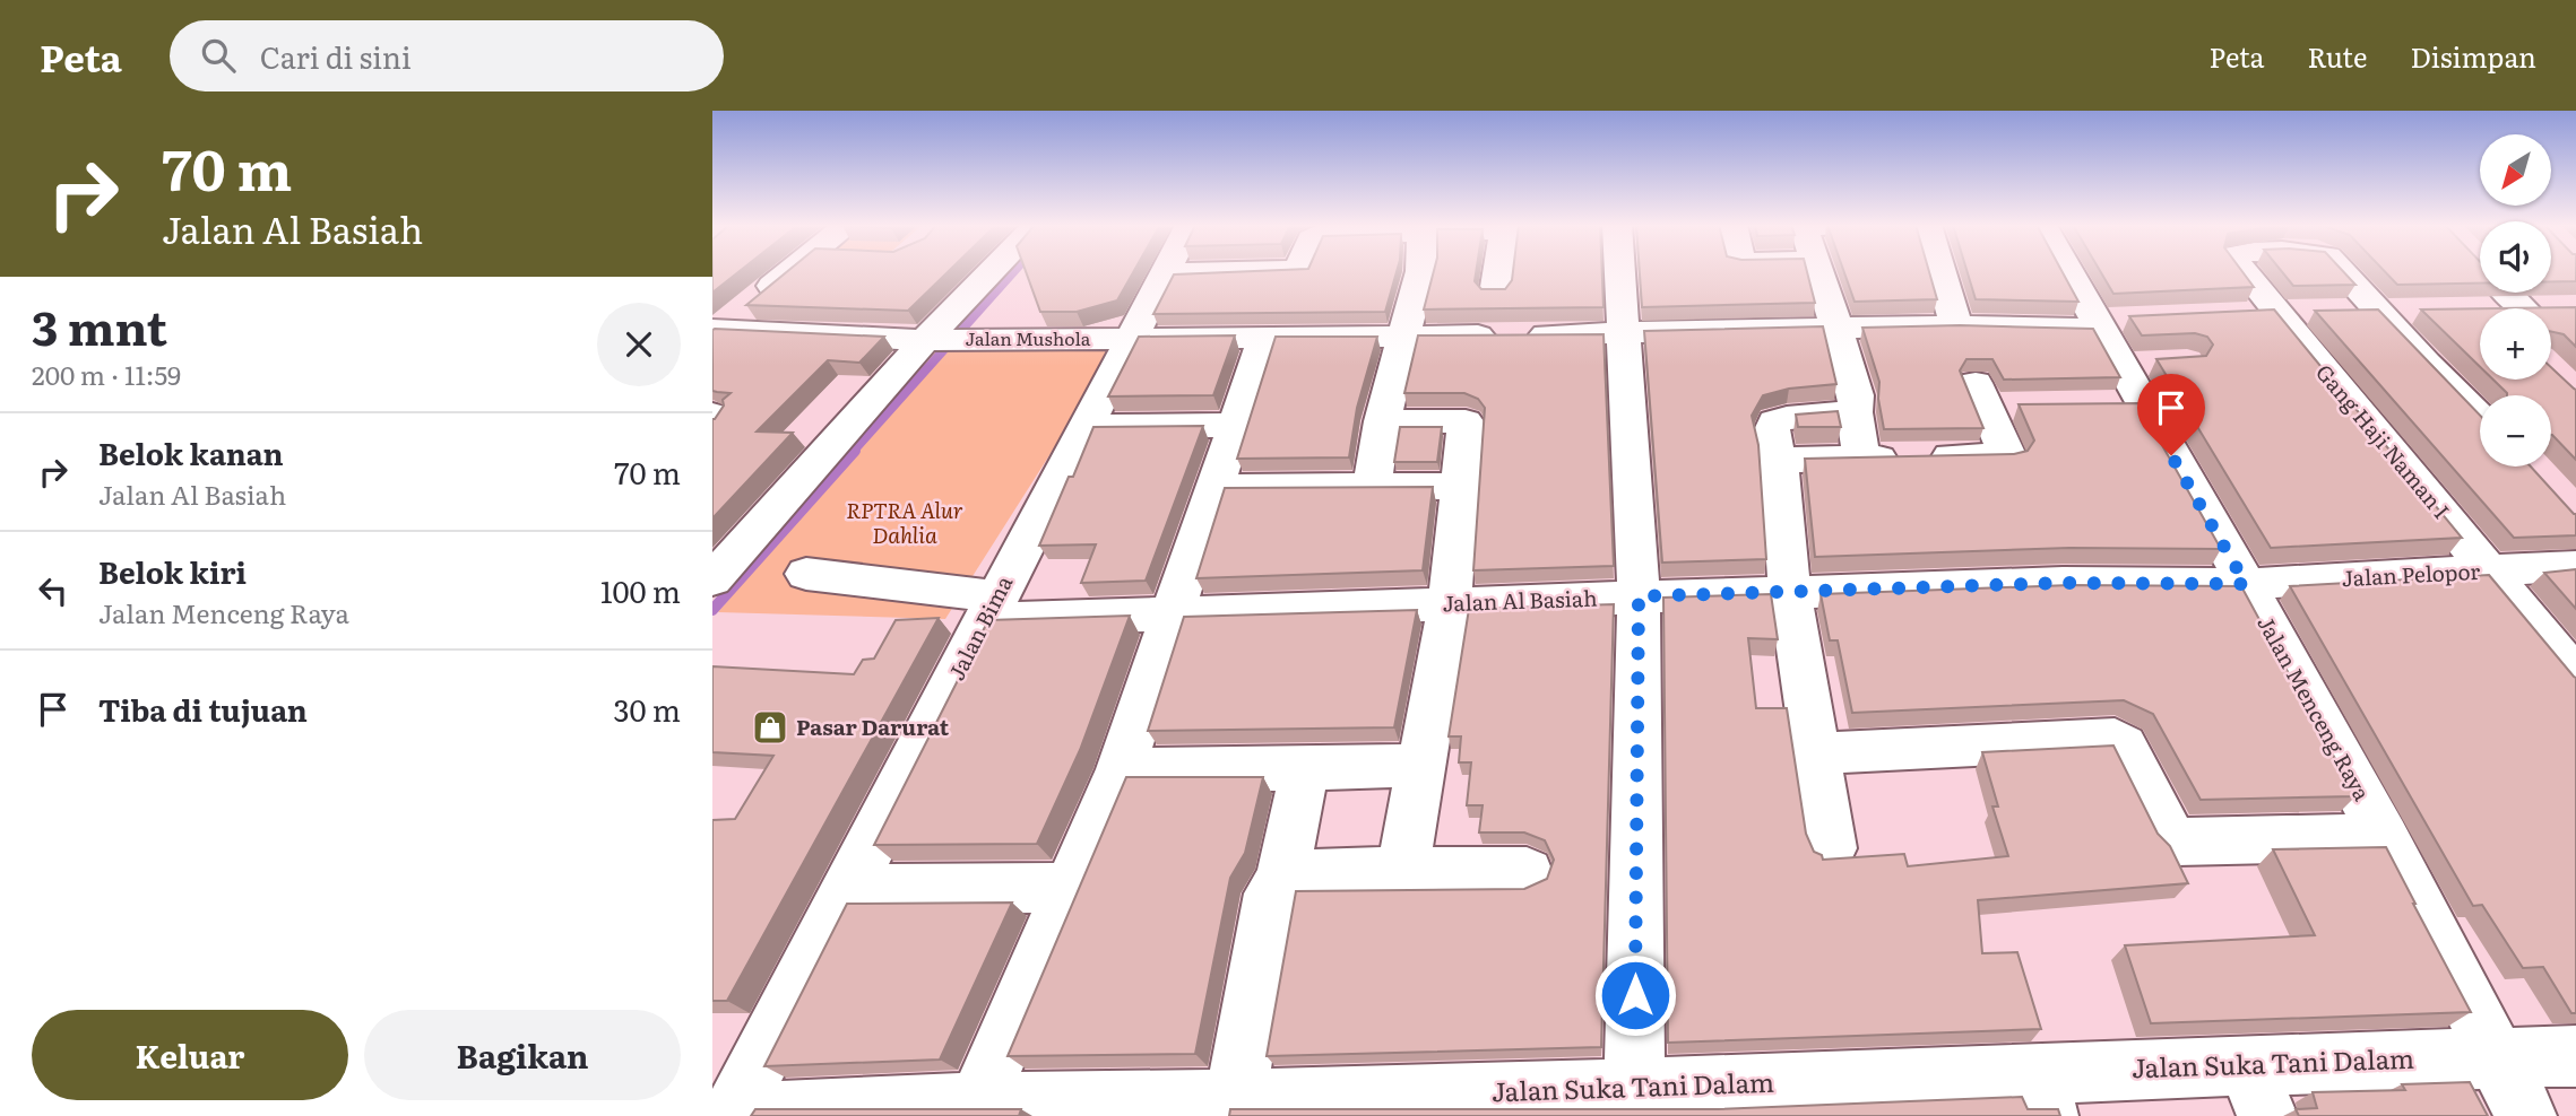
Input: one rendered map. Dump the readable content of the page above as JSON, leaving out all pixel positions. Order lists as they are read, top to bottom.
{
  "streets": {
    "street": [
      "Jalan Mushola",
      "Gang Haji Naman I",
      "Jalan Pelopor",
      "Jalan Al Basiah",
      "Jalan Bima",
      "Jalan Menceng Raya",
      "Jalan Suka Tani Dalam"
    ]
  },
  "crossings": [
    ["Jalan Mushola", "Jalan Bima"],
    ["Jalan Mushola", "Jalan Menceng Raya"],
    ["Gang Haji Naman I", "Jalan Pelopor"],
    ["Jalan Pelopor", "Jalan Al Basiah"],
    ["Jalan Pelopor", "Jalan Menceng Raya"],
    ["Jalan Al Basiah", "Jalan Bima"],
    ["Jalan Al Basiah", "Jalan Menceng Raya"],
    ["Jalan Bima", "Jalan Suka Tani Dalam"],
    ["Jalan Menceng Raya", "Jalan Suka Tani Dalam"]
  ],
  "parks": ["RPTRA Alur Dahlia"],
  "places": {
    "shop": ["Pasar Darurat"]
  },
  "north": "bottom left",
  "page": {
    "header": "Peta",
    "search": "Cari di sini",
    "nav": ["Peta", "Rute", "Disimpan"],
    "turn": ["70 m", "Jalan Al Basiah"],
    "map_buttons": ["+", "−"],
    "heading": ["3 mnt", "200 m · 11:59"],
    "list": [
      {
        "name": "Belok kanan",
        "note": "Jalan Al Basiah",
        "value": "70 m"
      },
      {
        "name": "Belok kiri",
        "note": "Jalan Menceng Raya",
        "value": "100 m"
      },
      {
        "name": "Tiba di tujuan",
        "value": "30 m"
      }
    ],
    "buttons": ["Keluar", "Bagikan"]
  }
}
